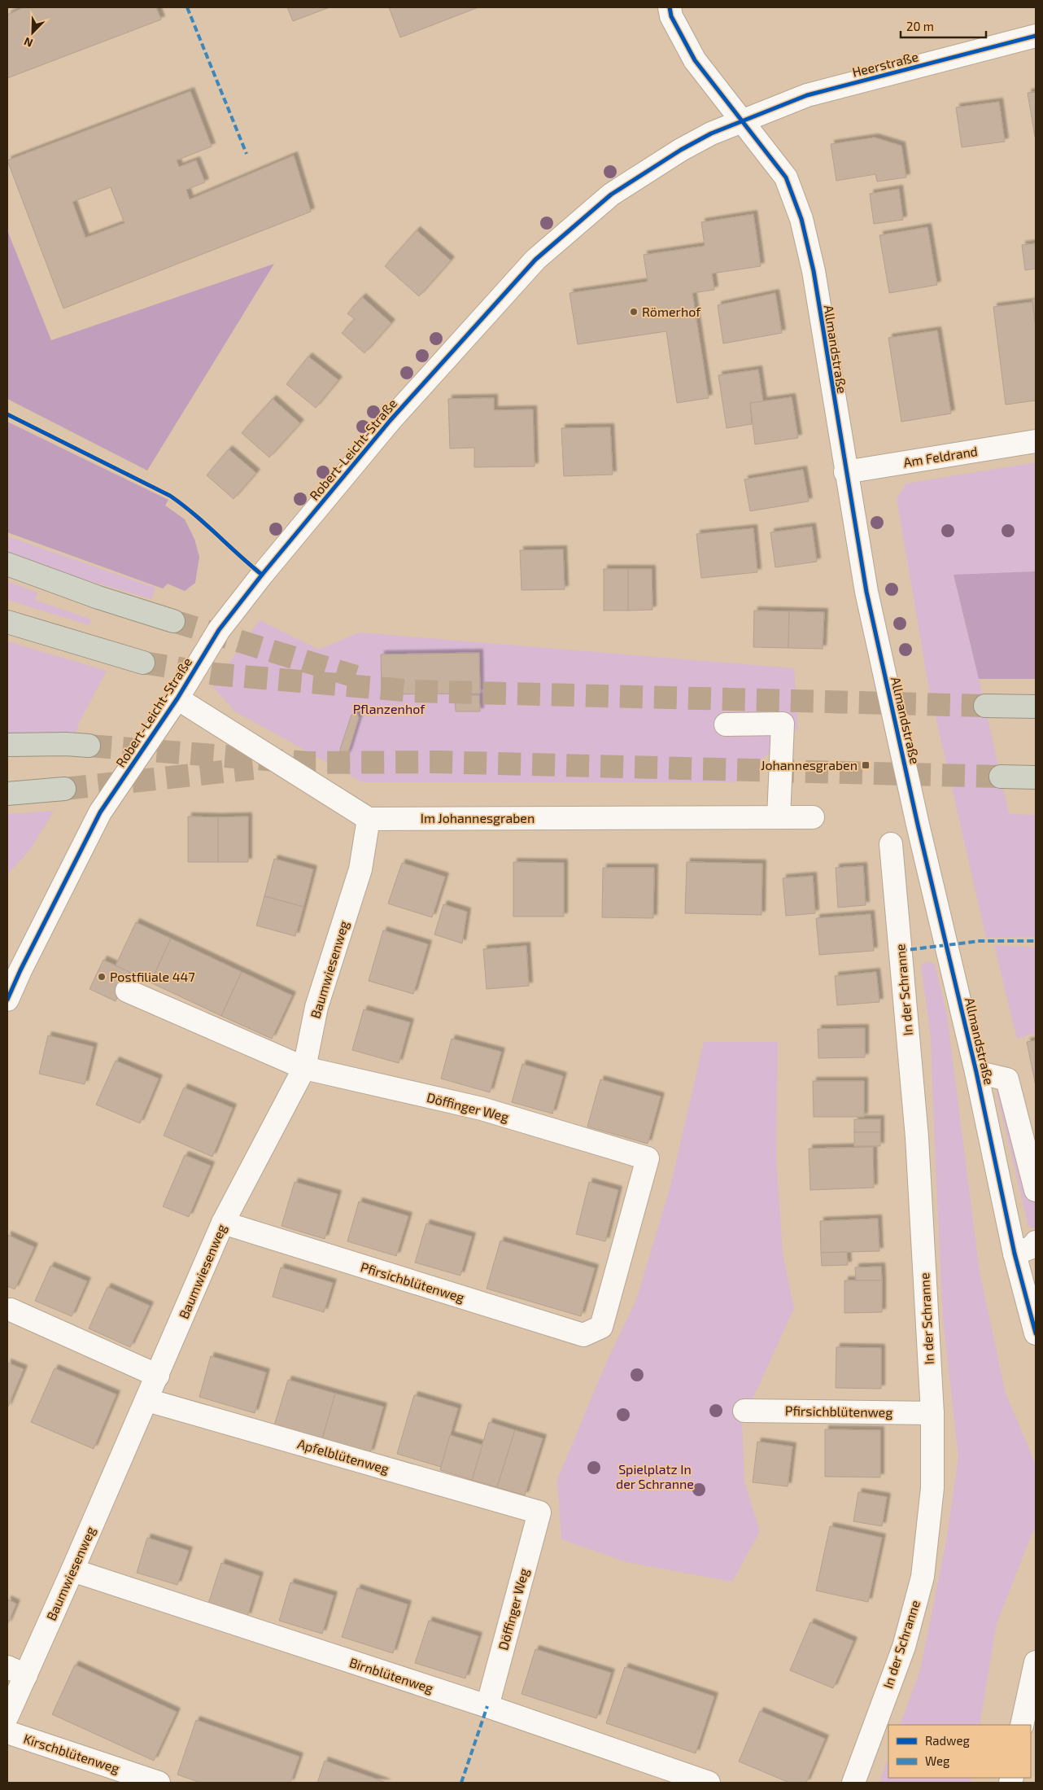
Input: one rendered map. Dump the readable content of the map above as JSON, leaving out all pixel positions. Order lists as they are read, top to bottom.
{
  "streets": {
    "street": [
      "Heerstraße",
      "Allmandstraße",
      "Robert-Leicht-Straße",
      "Am Feldrand",
      "Im Johannesgraben",
      "Baumwiesenweg",
      "In der Schranne",
      "Döffinger Weg",
      "Pfirsichblütenweg",
      "Apfelblütenweg",
      "Birnblütenweg",
      "Kirschblütenweg"
    ]
  },
  "crossings": [
    ["Heerstraße", "Allmandstraße"],
    ["Heerstraße", "Robert-Leicht-Straße"],
    ["Allmandstraße", "Robert-Leicht-Straße"],
    ["Allmandstraße", "Am Feldrand"],
    ["Im Johannesgraben", "Baumwiesenweg"],
    ["Baumwiesenweg", "Döffinger Weg"],
    ["Baumwiesenweg", "Pfirsichblütenweg"],
    ["Baumwiesenweg", "Apfelblütenweg"],
    ["Baumwiesenweg", "Birnblütenweg"],
    ["In der Schranne", "Pfirsichblütenweg"],
    ["Döffinger Weg", "Pfirsichblütenweg"],
    ["Döffinger Weg", "Apfelblütenweg"],
    ["Döffinger Weg", "Birnblütenweg"]
  ],
  "parks": ["Pflanzenhof", "Spielplatz In der Schranne"],
  "places": {
    "other": ["Römerhof", "Postfiliale 447"],
    "transit": ["Johannesgraben"]
  },
  "legend": ["Radweg", "Weg"],
  "scale_bar": "20 m",
  "north": "bottom left"
}
